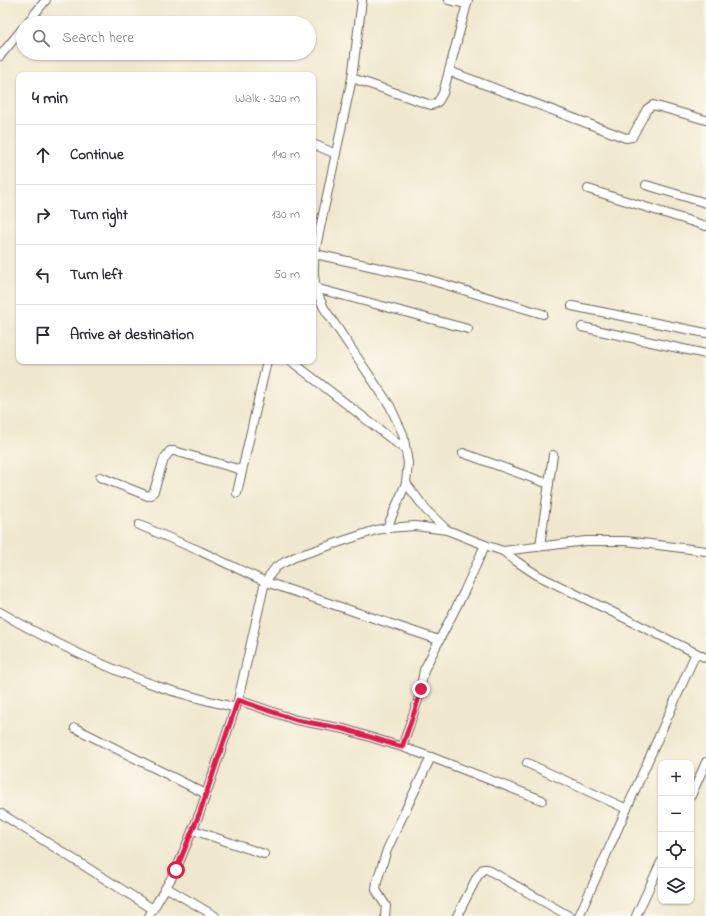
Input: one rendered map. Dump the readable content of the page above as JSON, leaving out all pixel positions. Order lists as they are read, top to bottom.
{
  "page": {
    "search": "Search here",
    "heading": ["4 min", "Walk · 320 m"],
    "list": [
      ["Continue", "140 m"],
      ["Turn right", "130 m"],
      ["Turn left", "50 m"],
      "Arrive at destination"
    ],
    "map_buttons": ["+", "−"]
  }
}
